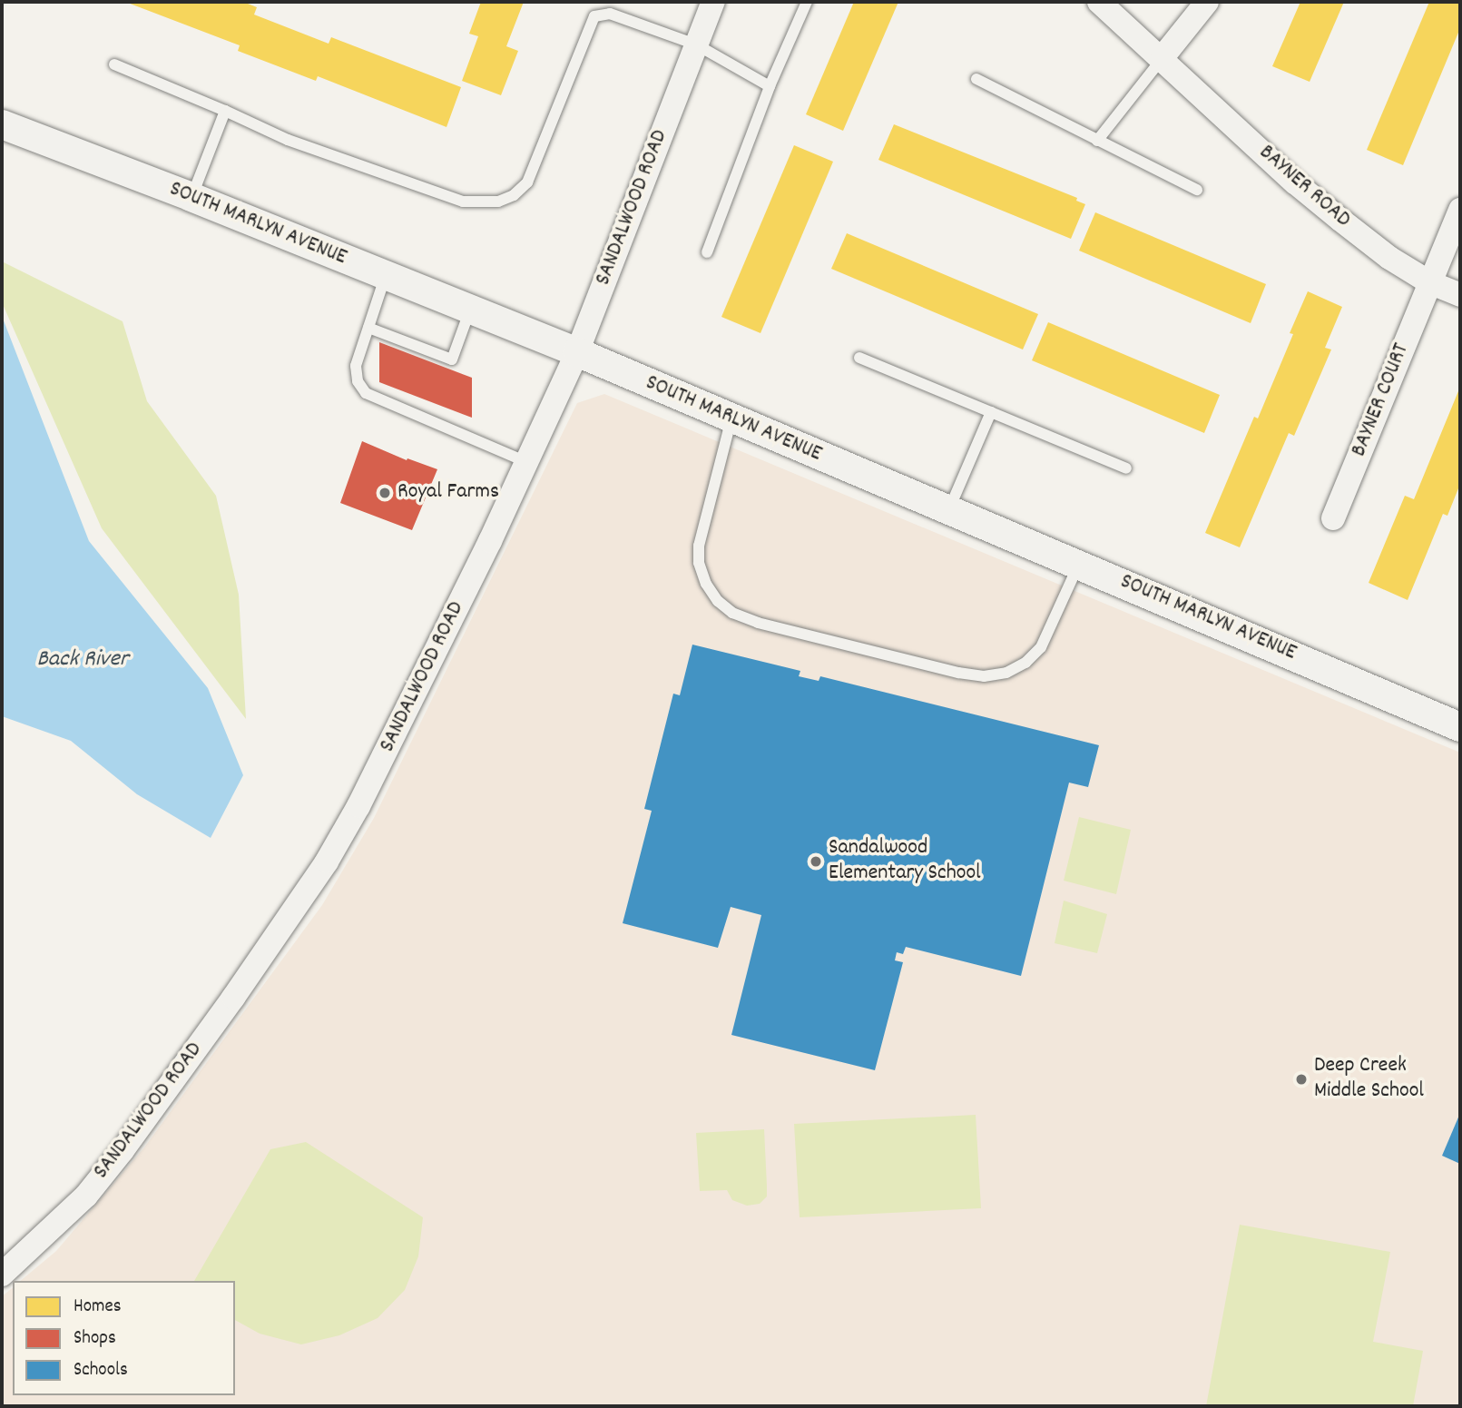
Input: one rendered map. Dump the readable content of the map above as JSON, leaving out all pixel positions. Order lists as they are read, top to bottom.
{
  "streets": {
    "street": [
      "BAYNER ROAD",
      "SANDALWOOD ROAD",
      "SOUTH MARLYN AVENUE",
      "BAYNER COURT"
    ]
  },
  "crossings": [
    ["BAYNER ROAD", "BAYNER COURT"],
    ["SANDALWOOD ROAD", "SOUTH MARLYN AVENUE"]
  ],
  "water": ["Back River"],
  "places": ["Royal Farms", "Sandalwood Elementary School", "Deep Creek Middle School"],
  "legend": ["Homes", "Shops", "Schools"]
}
